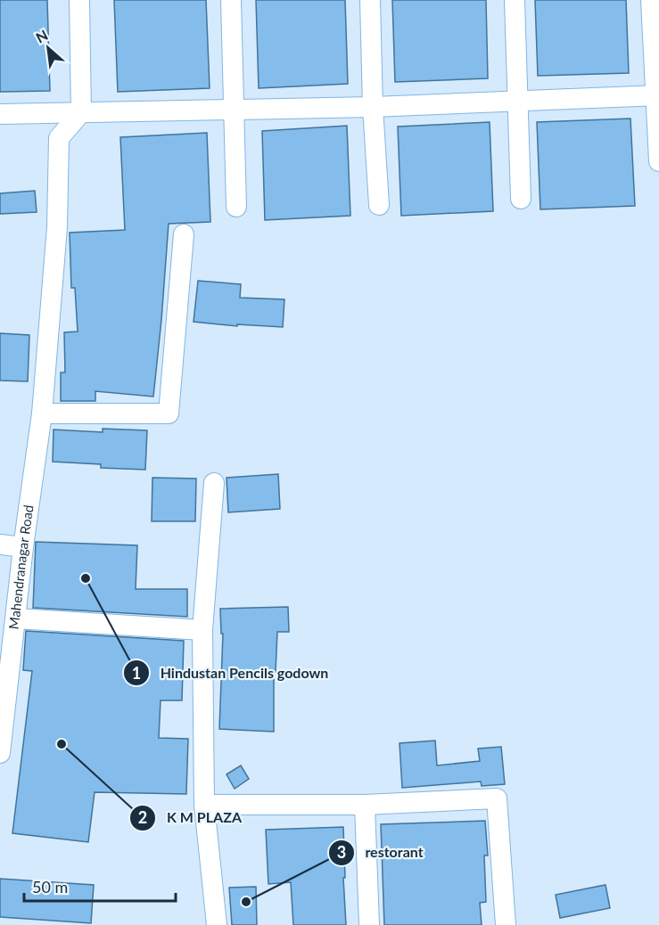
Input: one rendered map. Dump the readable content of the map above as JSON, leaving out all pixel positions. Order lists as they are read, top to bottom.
{
  "streets": {
    "street": ["Mahendranagar Road"]
  },
  "places": ["Hindustan Pencils godown", "K M PLAZA", "restorant"],
  "scale_bar": "50 m",
  "north": "top left"
}
